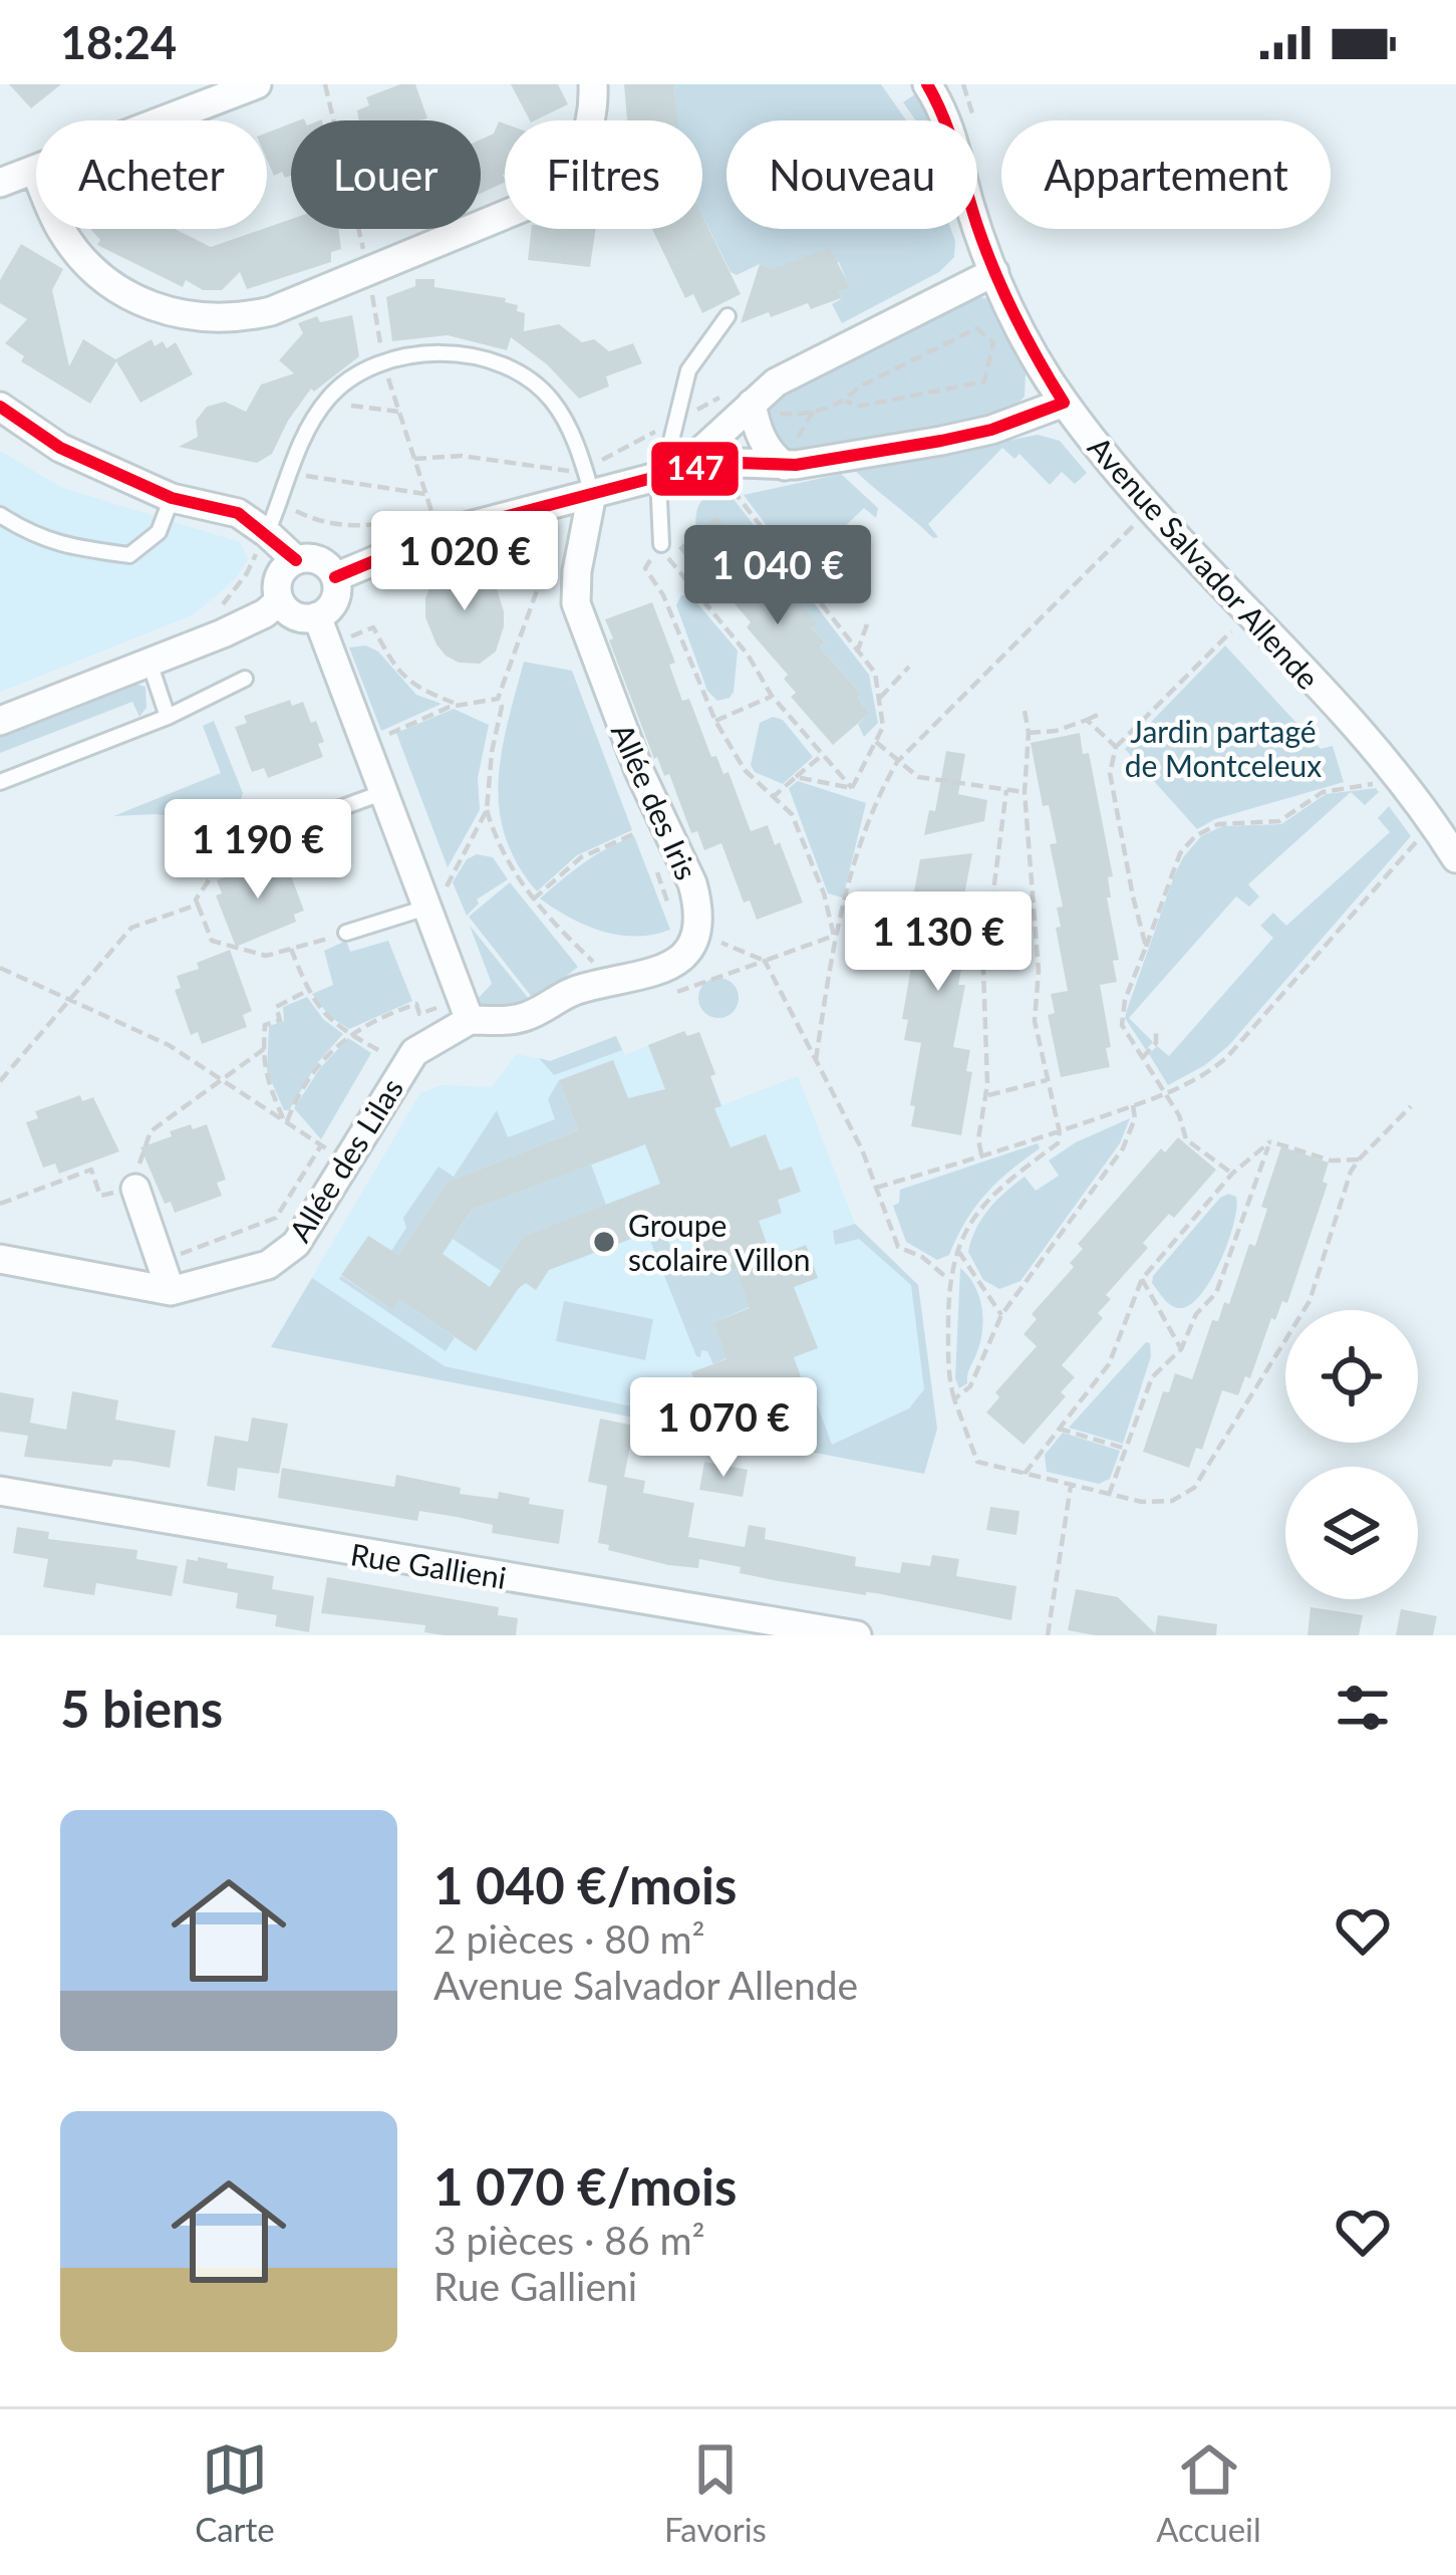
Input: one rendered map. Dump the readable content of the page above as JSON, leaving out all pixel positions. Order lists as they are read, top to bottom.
{
  "streets": {
    "street": [
      "Avenue Salvador Allende",
      "Allée des Iris",
      "Allée des Lilas",
      "Rue Gallieni"
    ]
  },
  "crossings": [
    ["Allée des Iris", "Allée des Lilas"]
  ],
  "parks": ["Jardin partagé de Montceleux"],
  "places": ["Groupe scolaire Villon"],
  "lines": ["transit line 147"],
  "page": {
    "status": "18:24",
    "chip": [
      "Acheter",
      "Louer",
      "Filtres",
      "Nouveau",
      "Appartement"
    ],
    "price": [
      "1 020 €",
      "1 040 €",
      "1 190 €",
      "1 130 €",
      "1 070 €"
    ],
    "heading": "5 biens",
    "list": [
      {
        "name": "1 040 €/mois",
        "note": "2 pièces · 80 m² · Avenue Salvador Allende"
      },
      {
        "name": "1 070 €/mois",
        "note": "3 pièces · 86 m² · Rue Gallieni"
      }
    ],
    "tabs": ["Carte", "Favoris", "Accueil"]
  }
}
